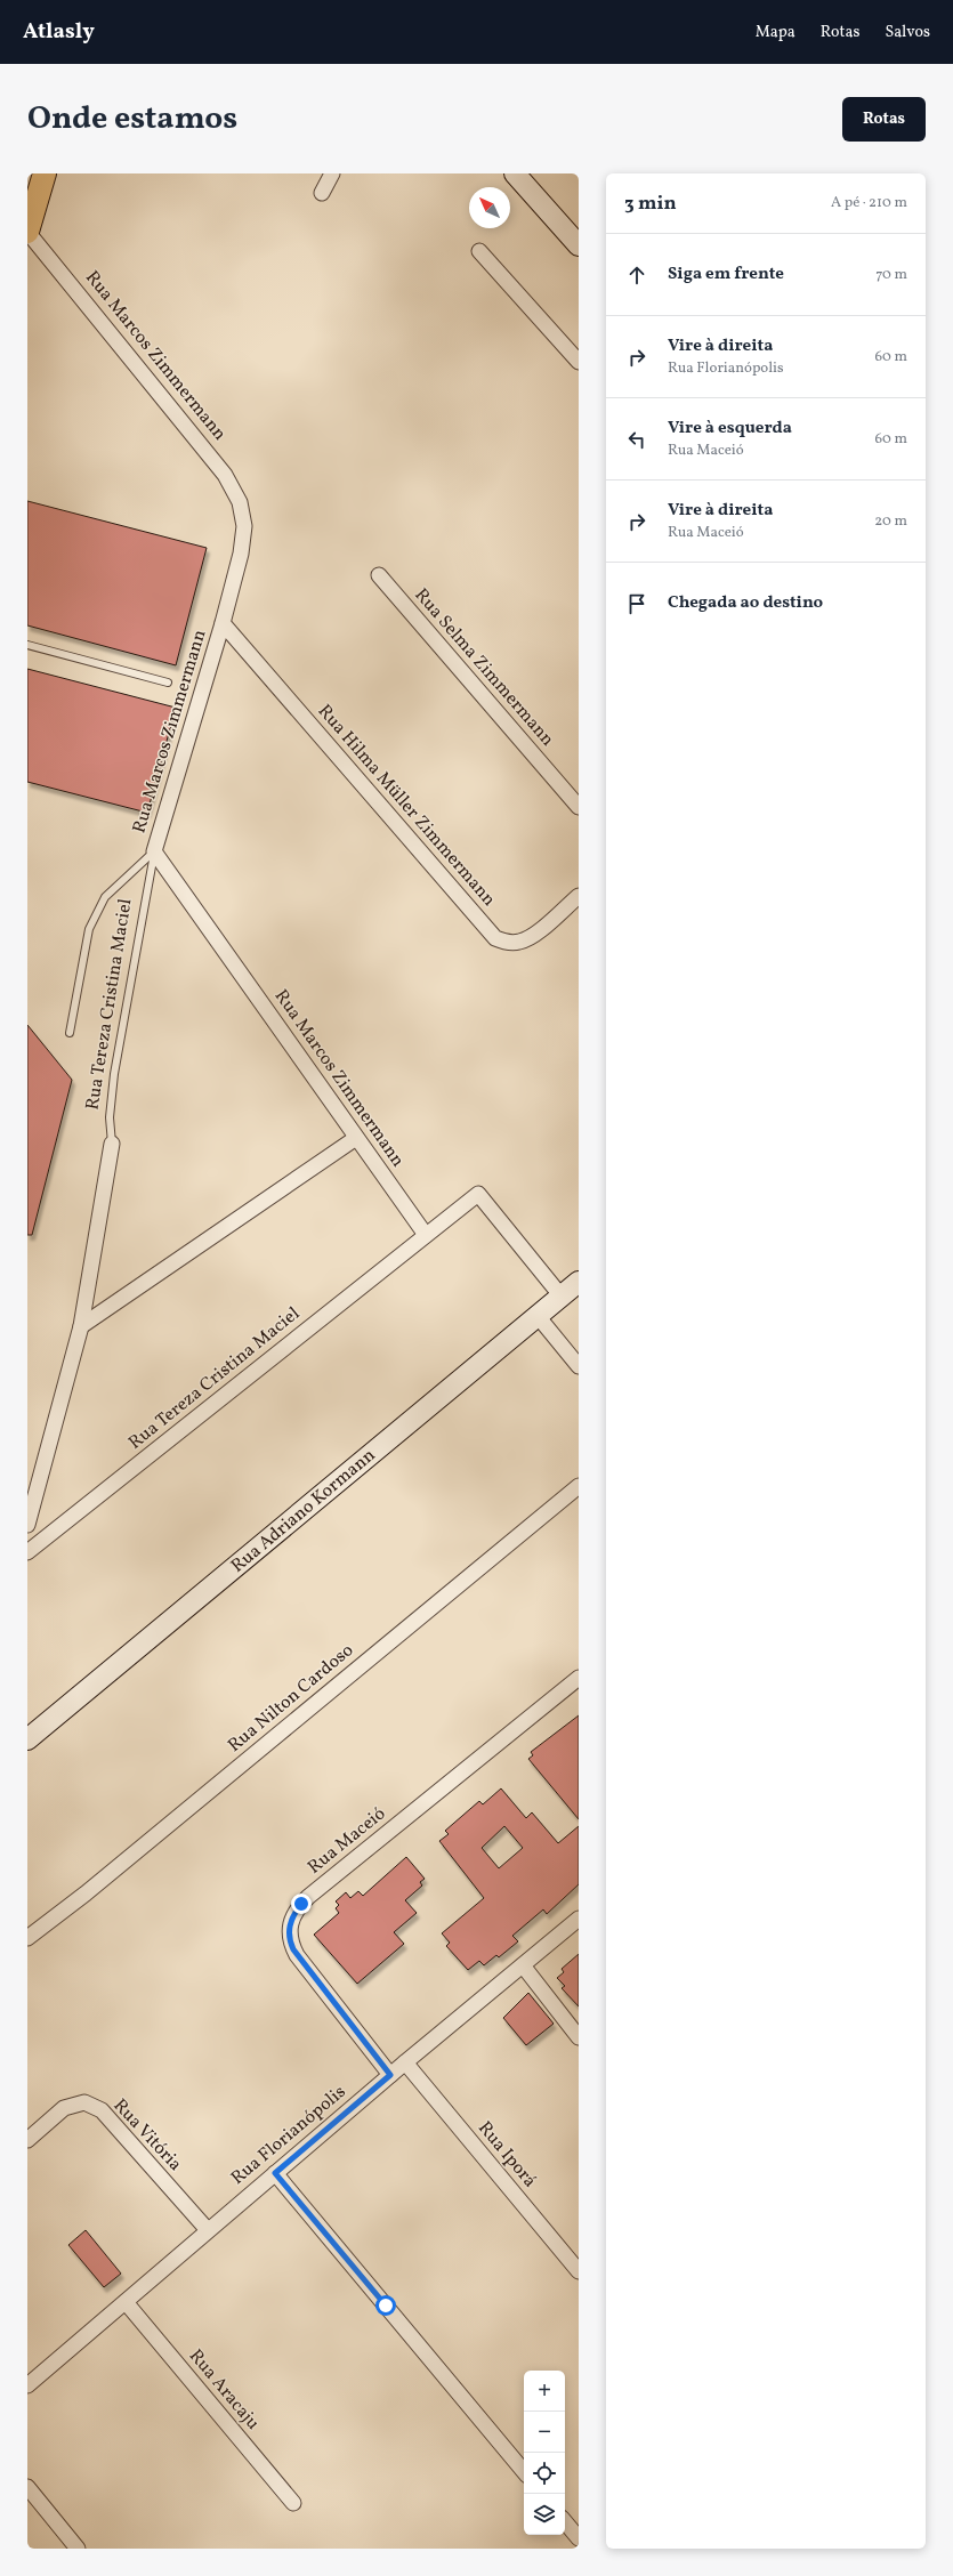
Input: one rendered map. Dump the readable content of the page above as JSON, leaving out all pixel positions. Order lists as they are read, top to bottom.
{
  "streets": {
    "street": [
      "Rua Marcos Zimmermann",
      "Rua Selma Zimmermann",
      "Rua Hilma Müller Zimmermann",
      "Rua Tereza Cristina Maciel",
      "Rua Adriano Kormann",
      "Rua Nilton Cardoso",
      "Rua Maceió",
      "Rua Vitória",
      "Rua Florianópolis",
      "Rua Iporá",
      "Rua Aracaju"
    ]
  },
  "crossings": [
    ["Rua Marcos Zimmermann", "Rua Hilma Müller Zimmermann"],
    ["Rua Marcos Zimmermann", "Rua Tereza Cristina Maciel"],
    ["Rua Tereza Cristina Maciel", "Rua Adriano Kormann"],
    ["Rua Maceió", "Rua Florianópolis"],
    ["Rua Vitória", "Rua Florianópolis"],
    ["Rua Florianópolis", "Rua Iporá"],
    ["Rua Florianópolis", "Rua Aracaju"]
  ],
  "north": "top left",
  "page": {
    "header": "Atlasly",
    "nav": ["Mapa", "Rotas", "Salvos"],
    "title": "Onde estamos",
    "buttons": "Rotas",
    "heading": ["3 min", "A pé · 210 m"],
    "list": [
      ["Siga em frente", "70 m"],
      ["Vire à direita", "Rua Florianópolis", "60 m"],
      ["Vire à esquerda", "Rua Maceió", "60 m"],
      ["Vire à direita", "Rua Maceió", "20 m"],
      "Chegada ao destino"
    ],
    "map_buttons": ["+", "−"]
  }
}
